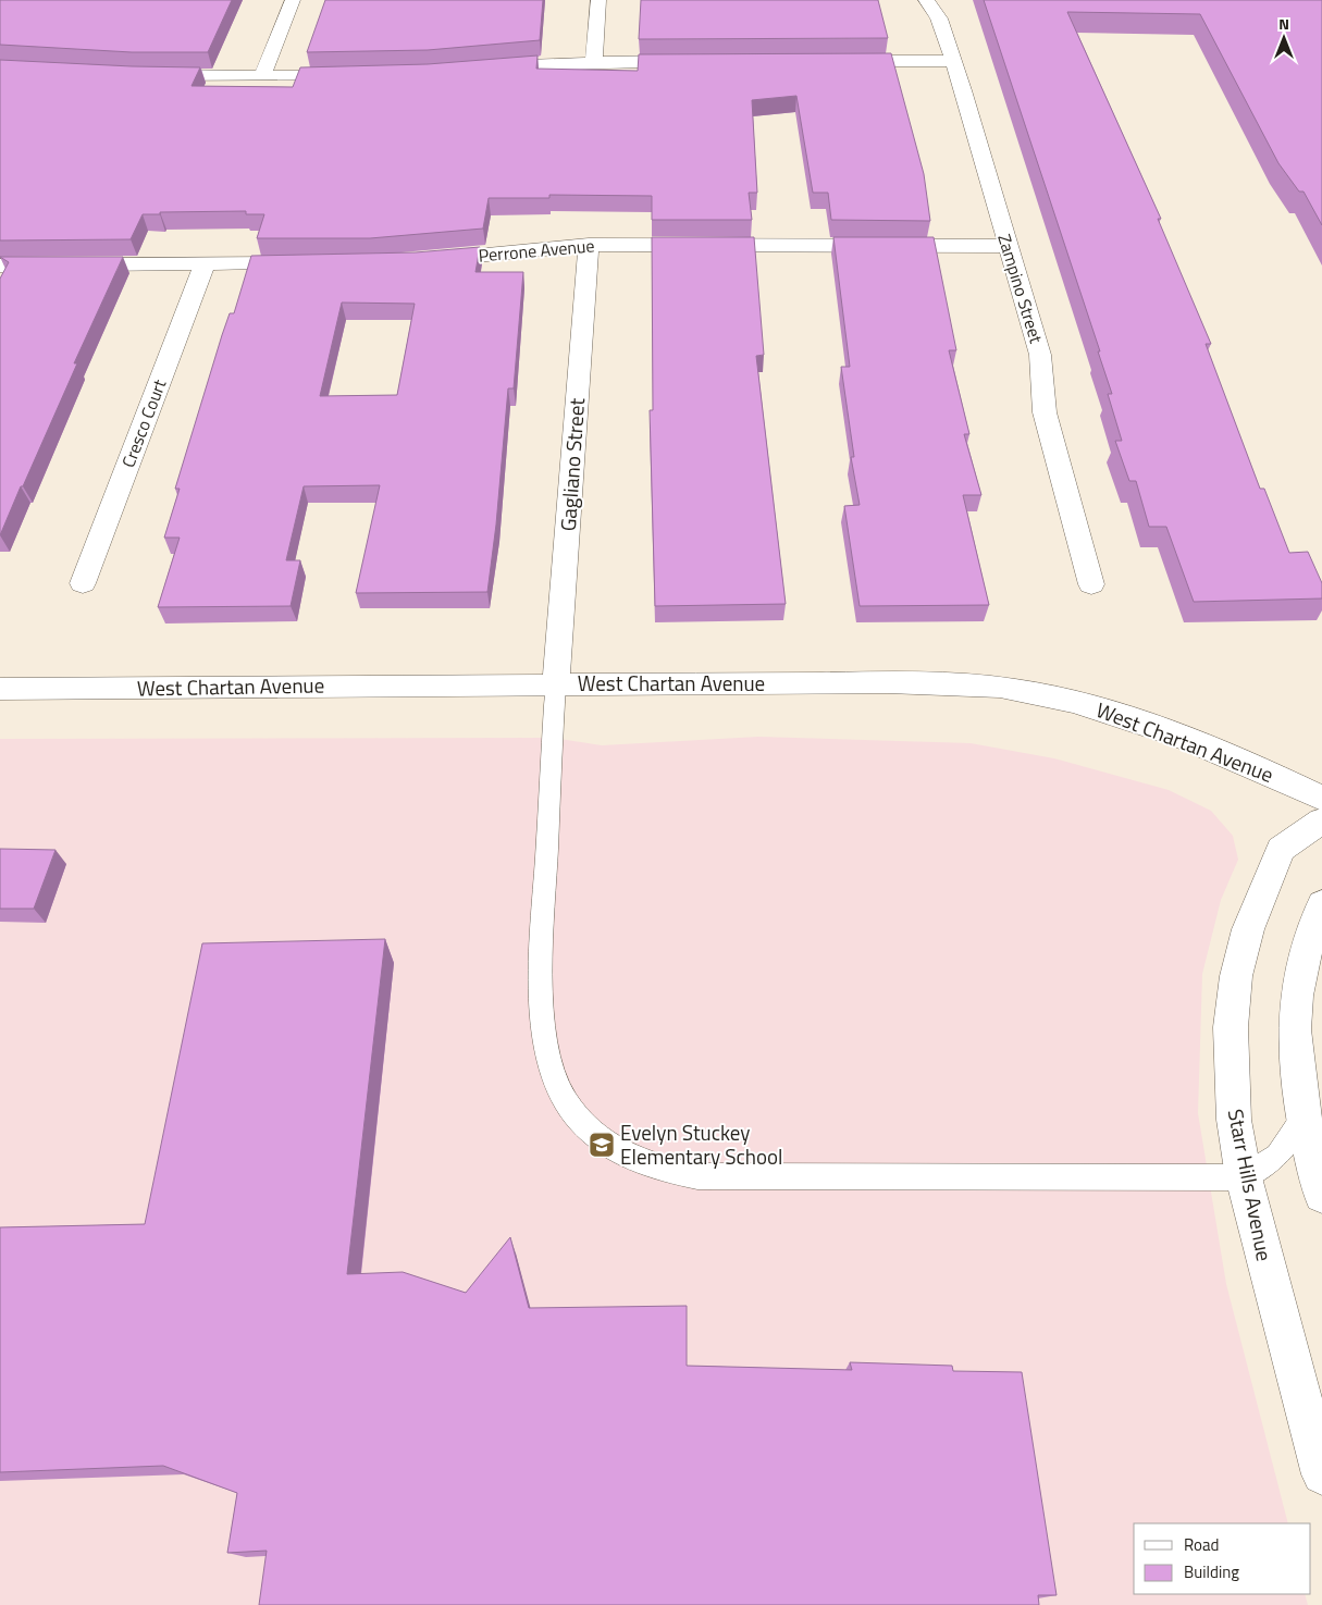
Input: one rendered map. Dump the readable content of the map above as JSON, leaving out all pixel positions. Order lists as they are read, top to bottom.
{
  "streets": {
    "street": [
      "Perrone Avenue",
      "Zampino Street",
      "Cresco Court",
      "Gagliano Street",
      "West Chartan Avenue",
      "Starr Hills Avenue"
    ]
  },
  "crossings": [
    ["Perrone Avenue", "Zampino Street"],
    ["Perrone Avenue", "Gagliano Street"],
    ["Gagliano Street", "West Chartan Avenue"]
  ],
  "places": {
    "school or university": ["Evelyn Stuckey Elementary School"]
  },
  "legend": ["Road", "Building"],
  "north": "top"
}
